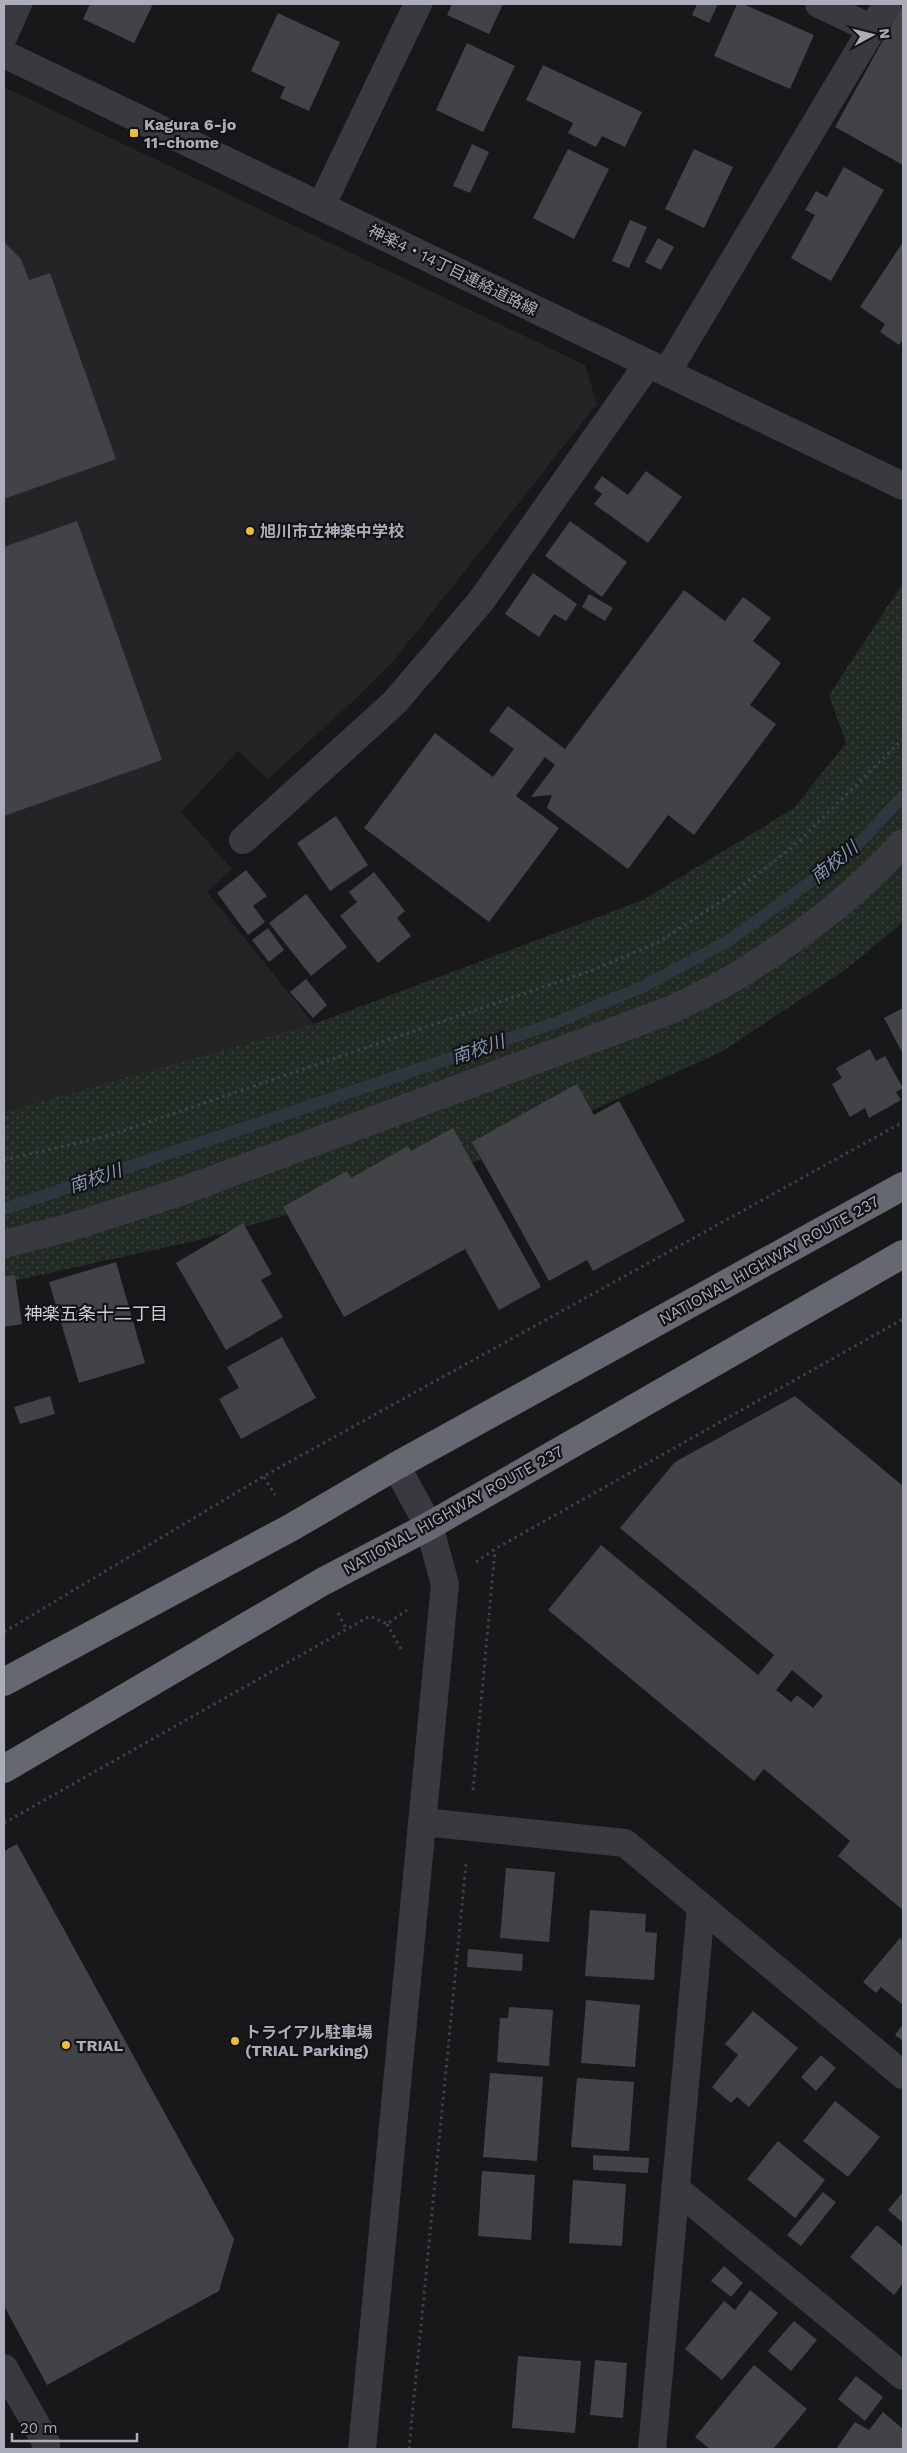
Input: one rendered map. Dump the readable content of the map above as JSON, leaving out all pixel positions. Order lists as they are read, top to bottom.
{
  "streets": {
    "highway": ["NATIONAL HIGHWAY ROUTE 237"],
    "street": ["神楽4・14丁目連絡道路線"]
  },
  "districts": ["神楽五条十二丁目"],
  "water": ["南校川"],
  "places": {
    "transit": ["Kagura 6-jo 11-chome"],
    "other": ["旭川市立神楽中学校", "トライアル駐車場 (TRIAL Parking)", "TRIAL"]
  },
  "scale_bar": "20 m",
  "north": "right"
}
